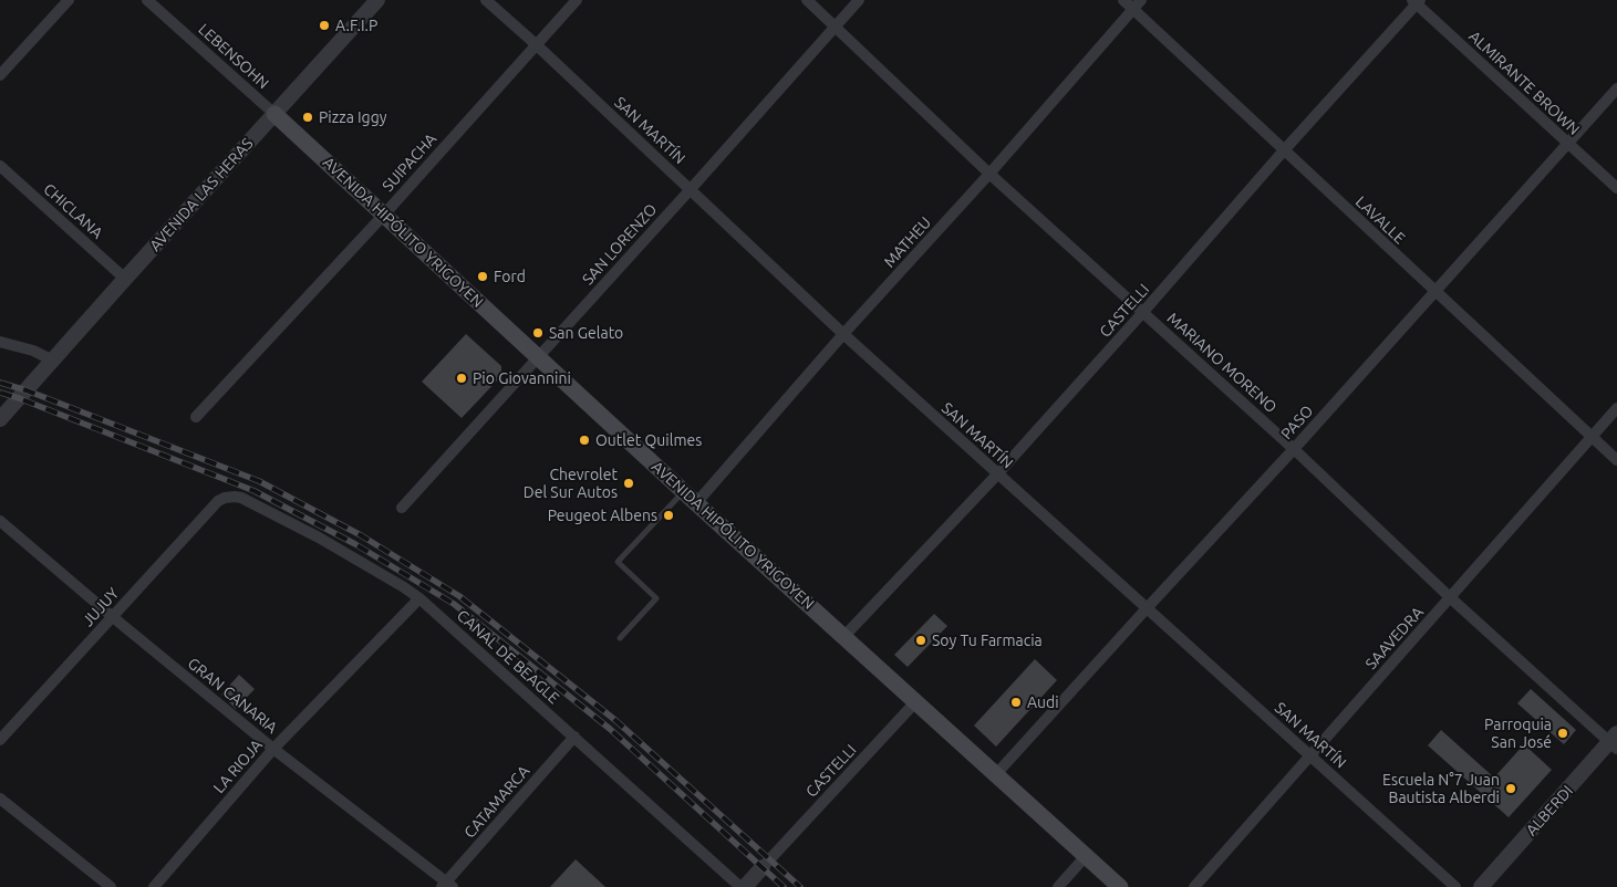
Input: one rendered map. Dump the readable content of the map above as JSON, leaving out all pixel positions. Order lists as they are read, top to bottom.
{
  "streets": {
    "main road": ["AVENIDA HIPÓLITO YRIGOYEN"],
    "street": [
      "LEBENSOHN",
      "ALMIRANTE BROWN",
      "SAN MARTÍN",
      "SUIPACHA",
      "AVENIDA LAS HERAS",
      "CHICLANA",
      "LAVALLE",
      "MATHEU",
      "SAN LORENZO",
      "CASTELLI",
      "MARIANO MORENO",
      "PASO",
      "JUJUY",
      "SAAVEDRA",
      "CANAL DE BEAGLE",
      "GRAN CANARIA",
      "LA RIOJA",
      "CATAMARCA",
      "ALBERDI"
    ]
  },
  "crossings": [
    ["LEBENSOHN", "AVENIDA LAS HERAS"],
    ["LEBENSOHN", "AVENIDA HIPÓLITO YRIGOYEN"],
    ["ALMIRANTE BROWN", "CASTELLI"],
    ["ALMIRANTE BROWN", "PASO"],
    ["SAN MARTÍN", "SUIPACHA"],
    ["SAN MARTÍN", "MATHEU"],
    ["SAN MARTÍN", "SAN LORENZO"],
    ["SAN MARTÍN", "CASTELLI"],
    ["SAN MARTÍN", "PASO"],
    ["SAN MARTÍN", "SAAVEDRA"],
    ["SUIPACHA", "AVENIDA HIPÓLITO YRIGOYEN"],
    ["AVENIDA LAS HERAS", "CHICLANA"],
    ["AVENIDA LAS HERAS", "AVENIDA HIPÓLITO YRIGOYEN"],
    ["LAVALLE", "MATHEU"],
    ["LAVALLE", "CASTELLI"],
    ["LAVALLE", "PASO"],
    ["LAVALLE", "SAAVEDRA"],
    ["AVENIDA HIPÓLITO YRIGOYEN", "MATHEU"],
    ["AVENIDA HIPÓLITO YRIGOYEN", "SAN LORENZO"],
    ["AVENIDA HIPÓLITO YRIGOYEN", "CASTELLI"],
    ["AVENIDA HIPÓLITO YRIGOYEN", "PASO"],
    ["MATHEU", "MARIANO MORENO"],
    ["SAN LORENZO", "MARIANO MORENO"],
    ["CASTELLI", "MARIANO MORENO"],
    ["MARIANO MORENO", "PASO"],
    ["MARIANO MORENO", "SAAVEDRA"],
    ["MARIANO MORENO", "ALBERDI"],
    ["JUJUY", "CANAL DE BEAGLE"],
    ["JUJUY", "GRAN CANARIA"],
    ["CANAL DE BEAGLE", "LA RIOJA"],
    ["CANAL DE BEAGLE", "CATAMARCA"],
    ["GRAN CANARIA", "LA RIOJA"],
    ["GRAN CANARIA", "CATAMARCA"]
  ],
  "places": [
    "A.F.I.P",
    "Pizza Iggy",
    "Ford",
    "San Gelato",
    "Pio Giovannini",
    "Outlet Quilmes",
    "Chevrolet Del Sur Autos",
    "Peugeot Albens",
    "Soy Tu Farmacia",
    "Audi",
    "Parroquia San José",
    "Escuela N°7 Juan Bautista Alberdi"
  ]
}
